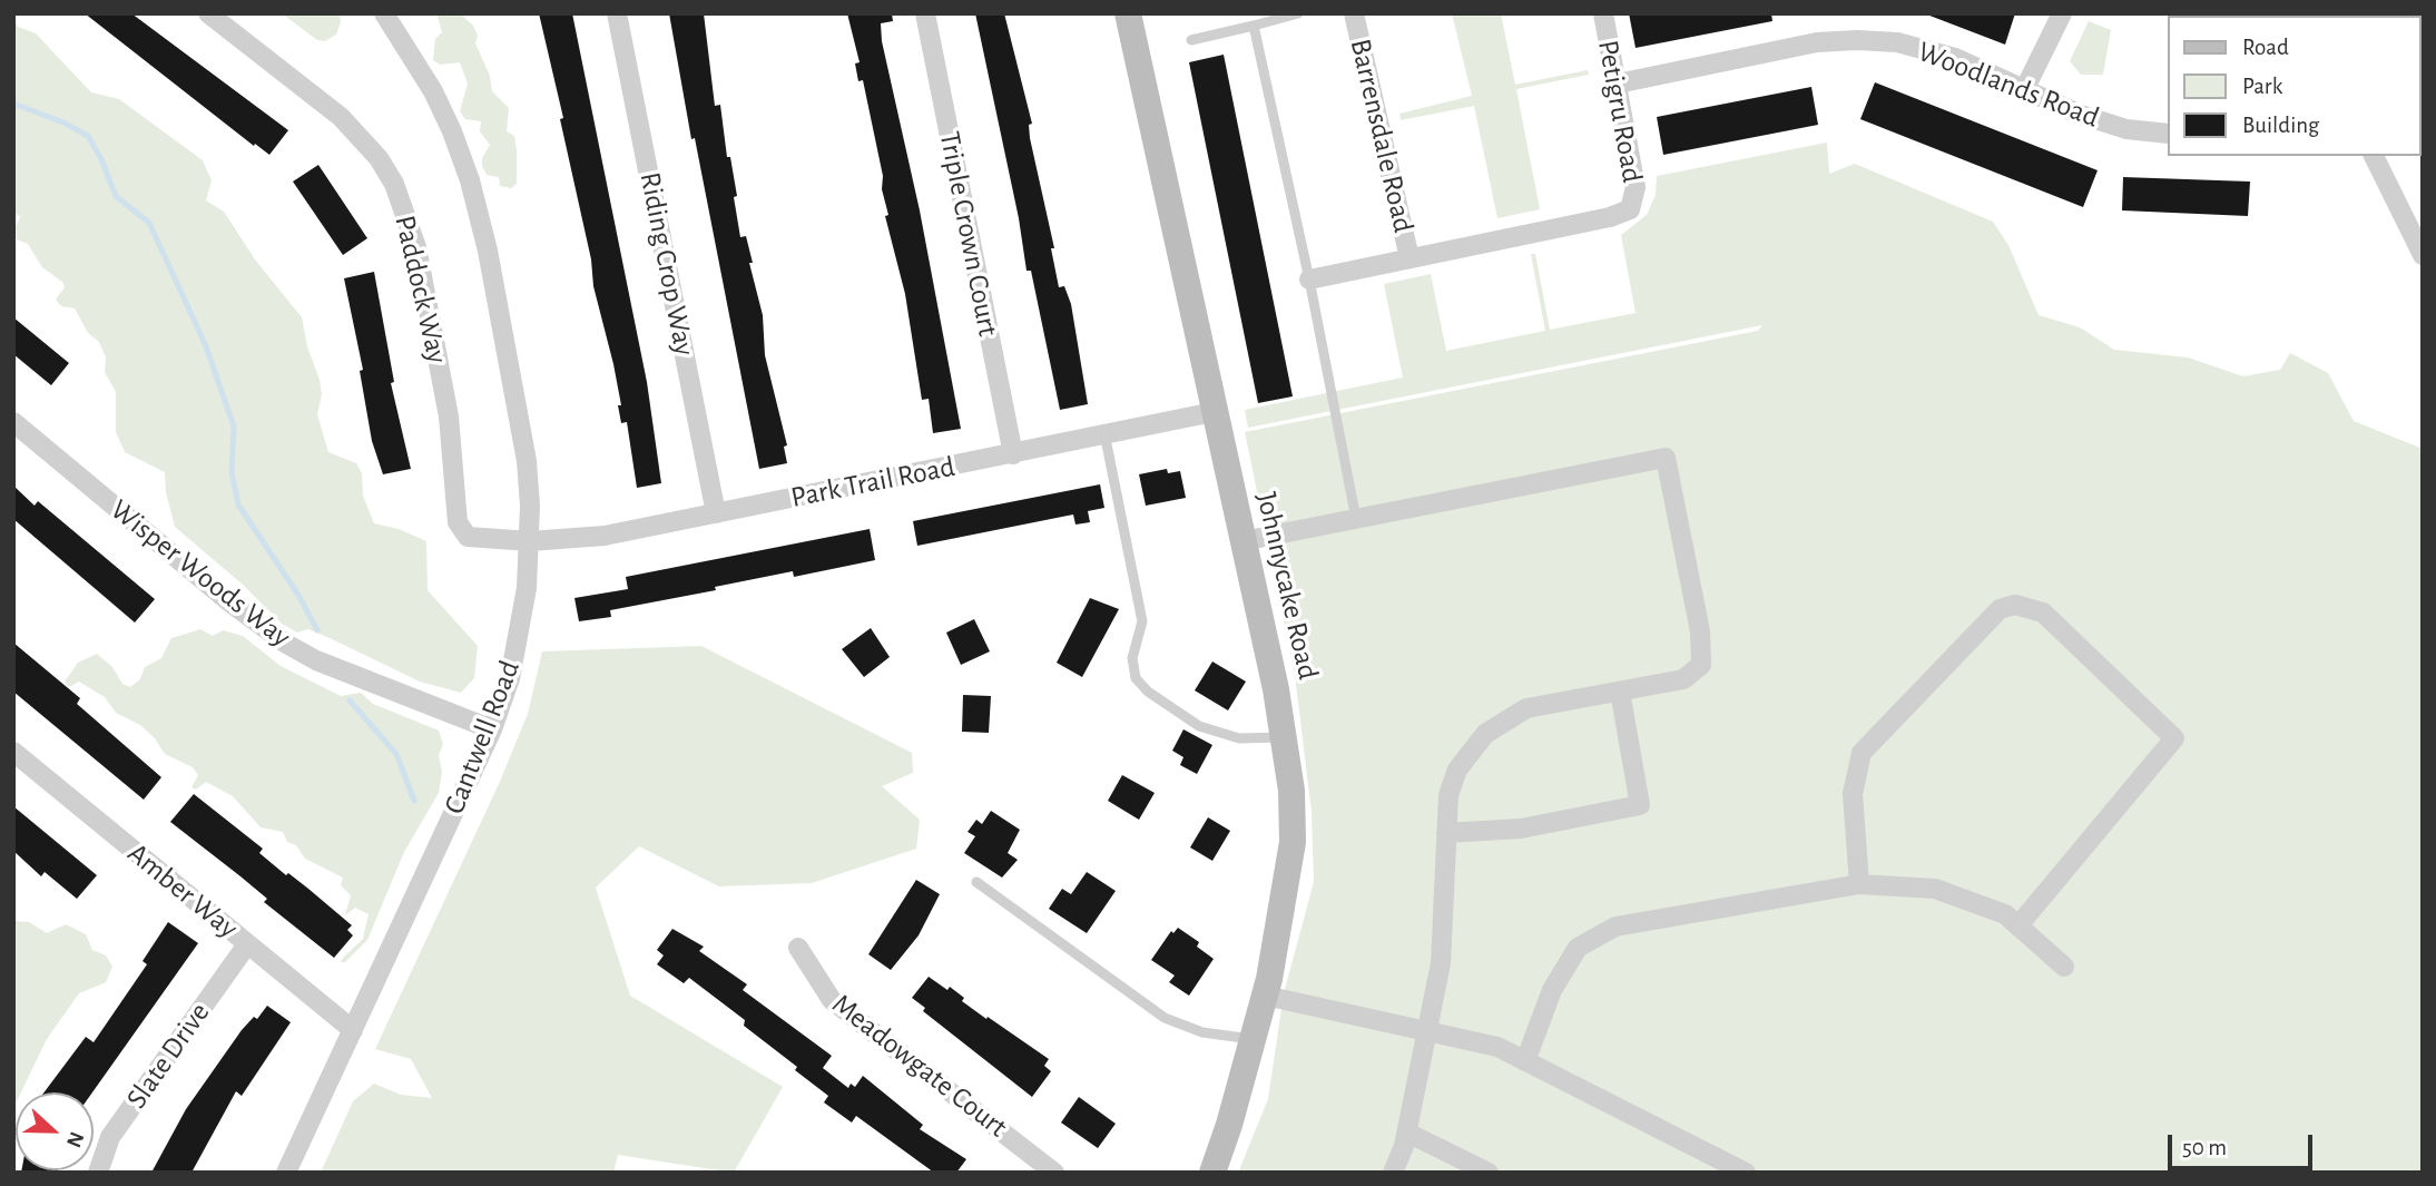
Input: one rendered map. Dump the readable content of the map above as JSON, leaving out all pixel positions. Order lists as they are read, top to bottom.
{
  "streets": {
    "street": [
      "Woodlands Road",
      "Petigru Road",
      "Barrensdale Road",
      "Triple Crown Court",
      "Riding Crop Way",
      "Paddock Way",
      "Park Trail Road",
      "Wisper Woods Way",
      "Johnnycake Road",
      "Cantwell Road",
      "Amber Way",
      "Slate Drive",
      "Meadowgate Court"
    ]
  },
  "crossings": [
    ["Woodlands Road", "Petigru Road"],
    ["Petigru Road", "Barrensdale Road"],
    ["Triple Crown Court", "Park Trail Road"],
    ["Riding Crop Way", "Park Trail Road"],
    ["Paddock Way", "Park Trail Road"],
    ["Paddock Way", "Cantwell Road"],
    ["Park Trail Road", "Johnnycake Road"],
    ["Park Trail Road", "Cantwell Road"],
    ["Wisper Woods Way", "Cantwell Road"],
    ["Cantwell Road", "Amber Way"],
    ["Amber Way", "Slate Drive"]
  ],
  "legend": ["Road", "Park", "Building"],
  "scale_bar": "50 m",
  "north": "right"
}
